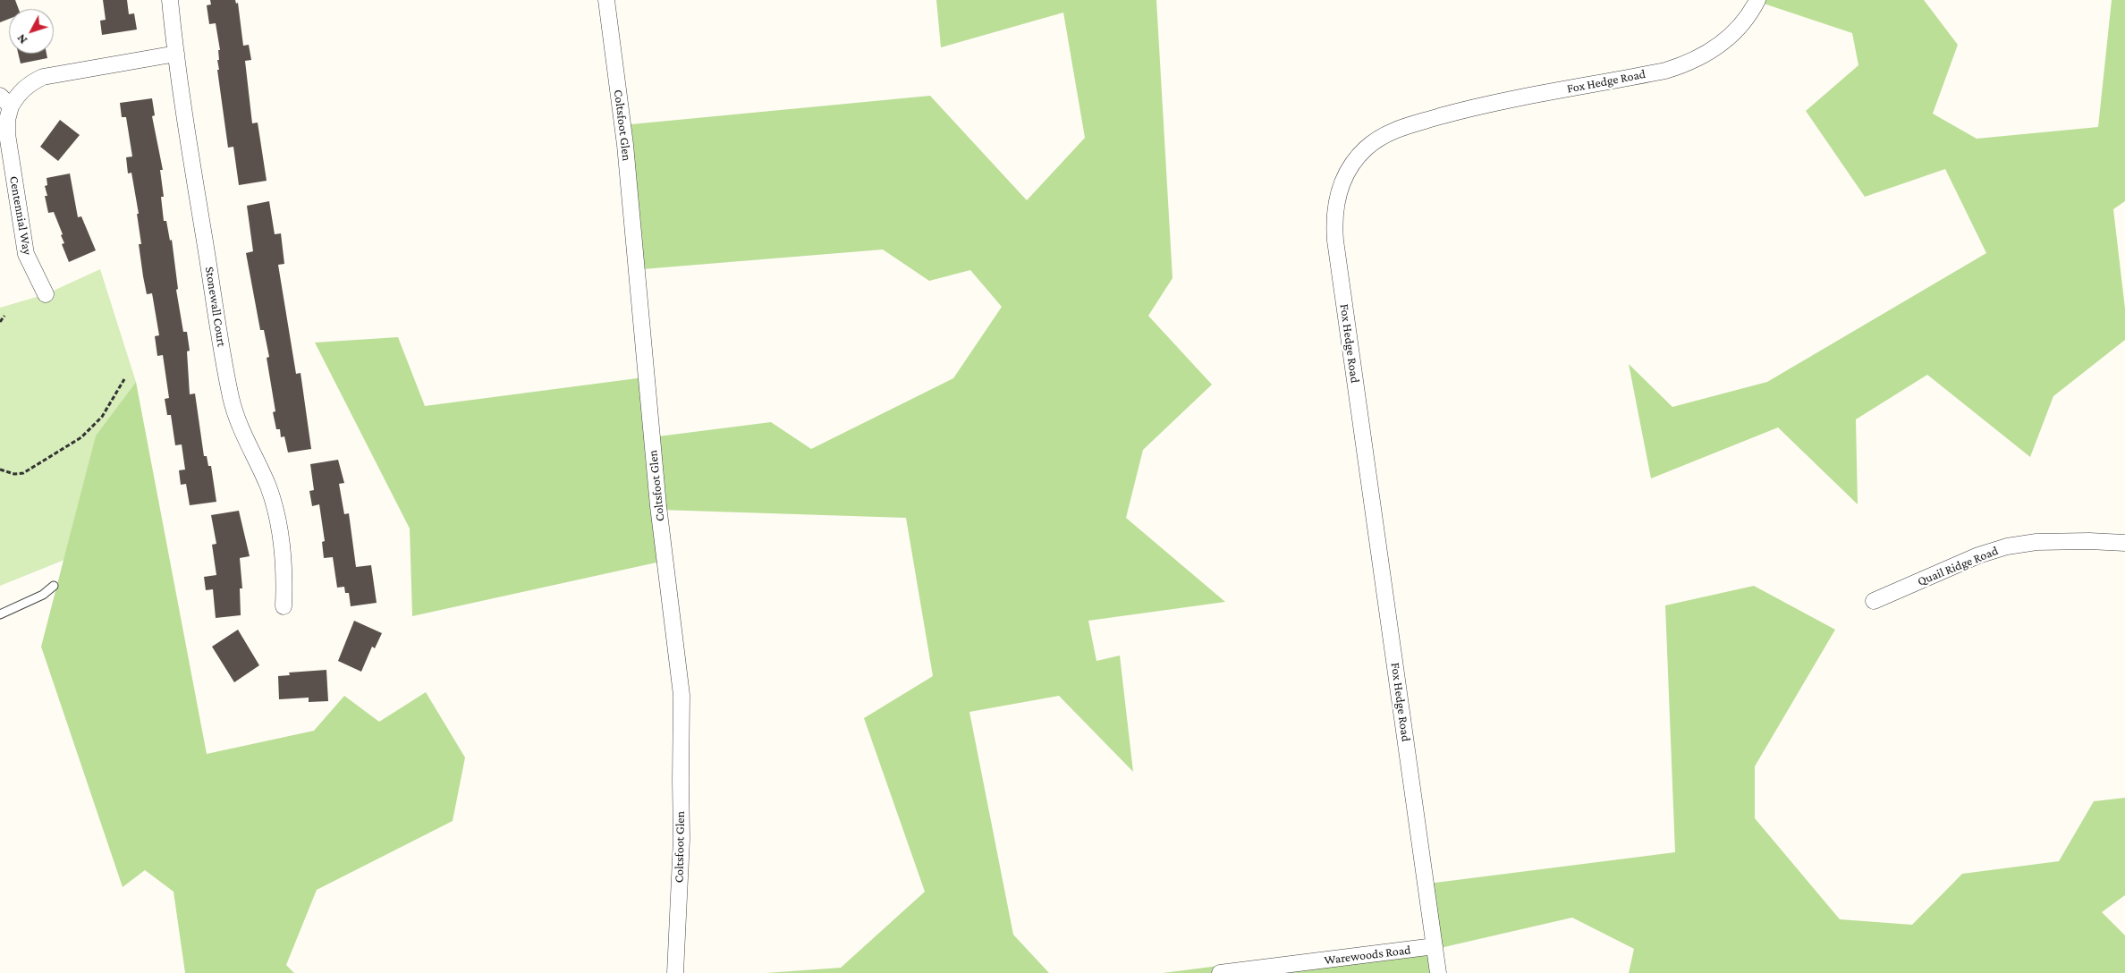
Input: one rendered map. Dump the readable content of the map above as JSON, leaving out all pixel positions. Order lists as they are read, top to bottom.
{
  "streets": {
    "street": [
      "Fox Hedge Road",
      "Coltsfoot Glen",
      "Centennial Way",
      "Stonewall Court",
      "Quail Ridge Road",
      "Warewoods Road"
    ]
  },
  "crossings": [
    ["Fox Hedge Road", "Warewoods Road"],
    ["Centennial Way", "Stonewall Court"]
  ],
  "north": "bottom left"
}
